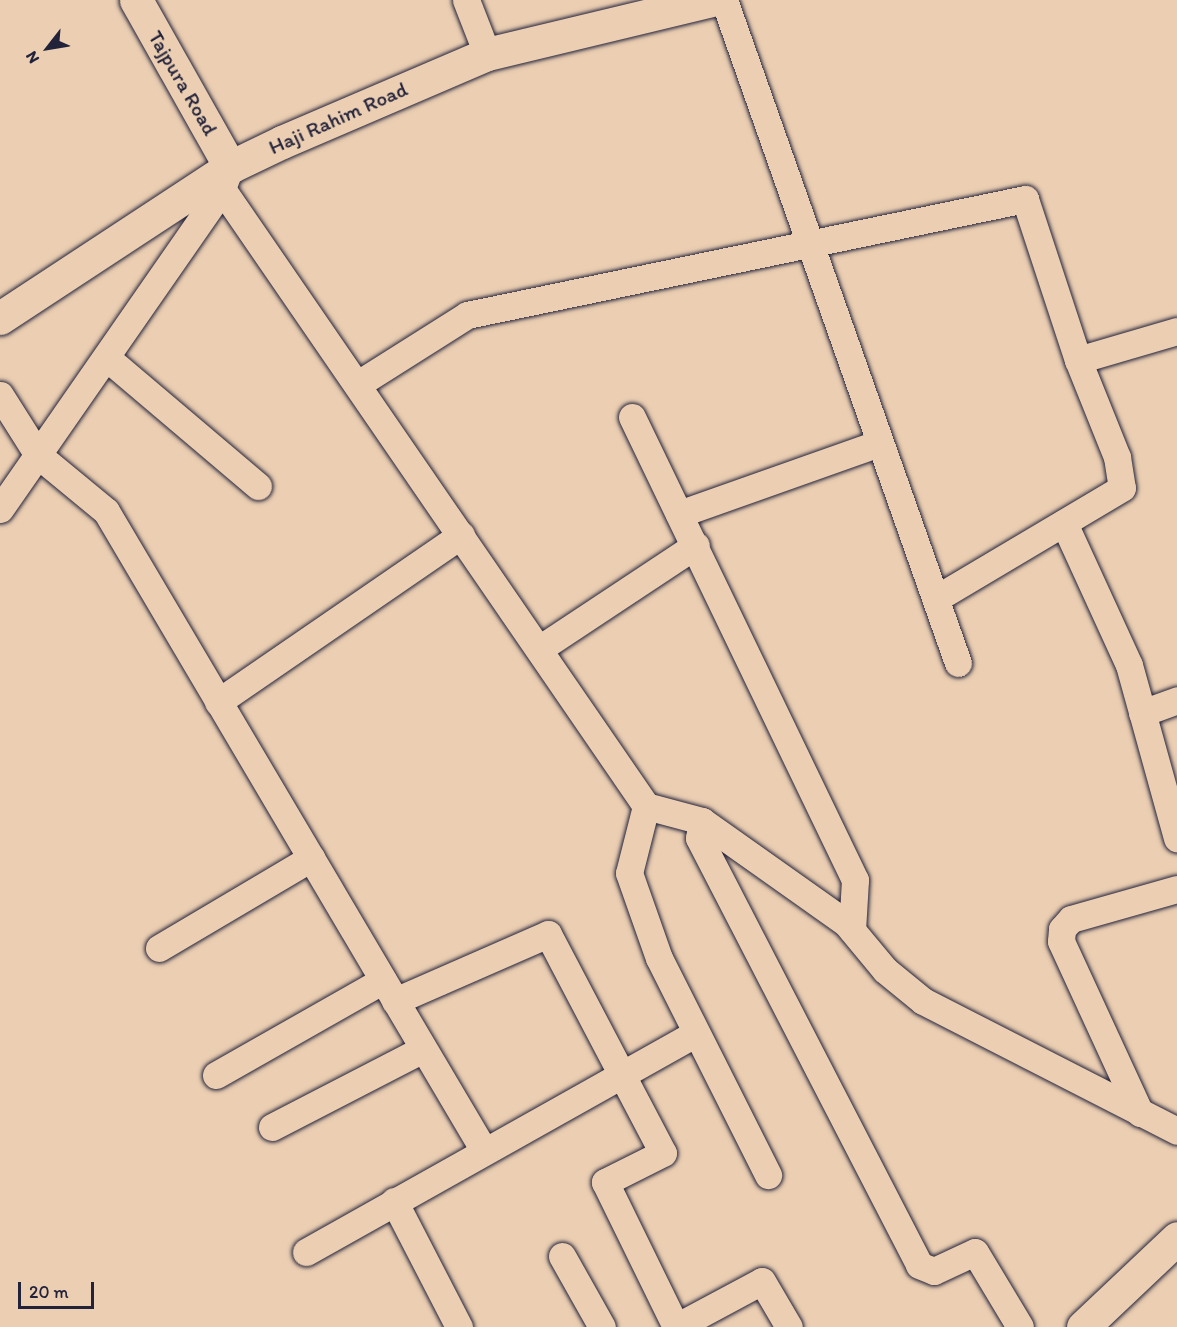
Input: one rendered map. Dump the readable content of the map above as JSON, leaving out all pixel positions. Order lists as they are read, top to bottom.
{
  "streets": {
    "main road": ["Tajpura Road", "Haji Rahim Road"]
  },
  "crossings": [
    ["Tajpura Road", "Haji Rahim Road"]
  ],
  "scale_bar": "20 m",
  "north": "bottom left"
}
